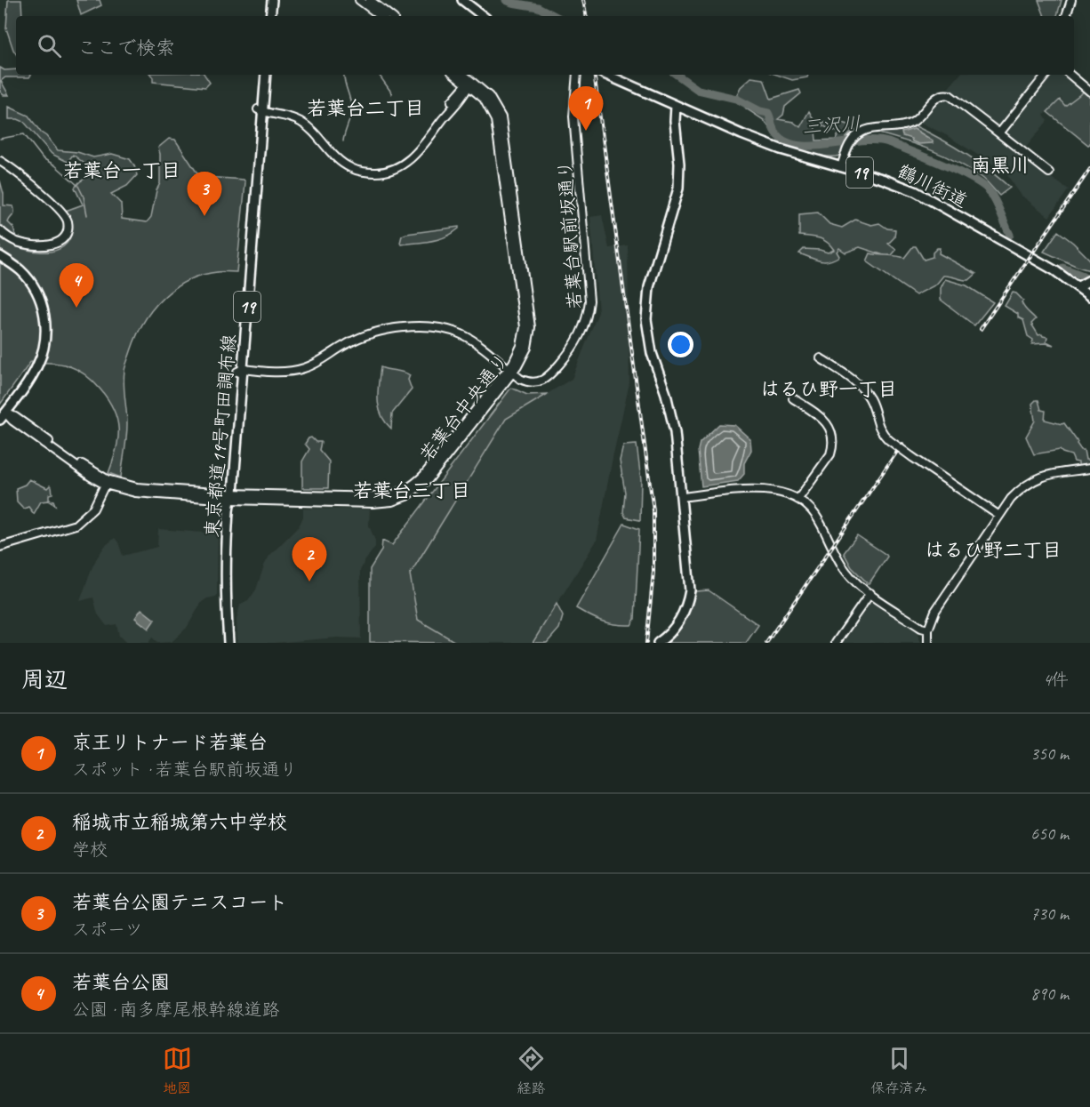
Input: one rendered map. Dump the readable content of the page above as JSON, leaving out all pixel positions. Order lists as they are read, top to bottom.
{
  "streets": {
    "main road": ["19", "鶴川街道", "東京都道19号町田調布線"],
    "street": ["若葉台駅前坂通り", "若葉台中央通り"]
  },
  "crossings": [
    ["若葉台駅前坂通り", "若葉台中央通り"],
    ["若葉台中央通り", "東京都道19号町田調布線"]
  ],
  "districts": [
    "若葉台二丁目",
    "南黒川",
    "若葉台一丁目",
    "はるひ野一丁目",
    "若葉台三丁目",
    "はるひ野二丁目"
  ],
  "water": ["三沢川"],
  "page": {
    "search": "ここで検索",
    "pins": [
      "1",
      "3",
      "4",
      "2"
    ],
    "heading": ["周辺", "4件"],
    "list": [
      {
        "mark": "1",
        "name": "京王リトナード若葉台",
        "note": "スポット · 若葉台駅前坂通り",
        "value": "350 m"
      },
      {
        "mark": "2",
        "name": "稲城市立稲城第六中学校",
        "note": "学校",
        "value": "650 m"
      },
      {
        "mark": "3",
        "name": "若葉台公園テニスコート",
        "note": "スポーツ",
        "value": "730 m"
      },
      {
        "mark": "4",
        "name": "若葉台公園",
        "note": "公園 · 南多摩尾根幹線道路",
        "value": "890 m"
      }
    ],
    "nav": ["地図", "経路", "保存済み"]
  }
}
